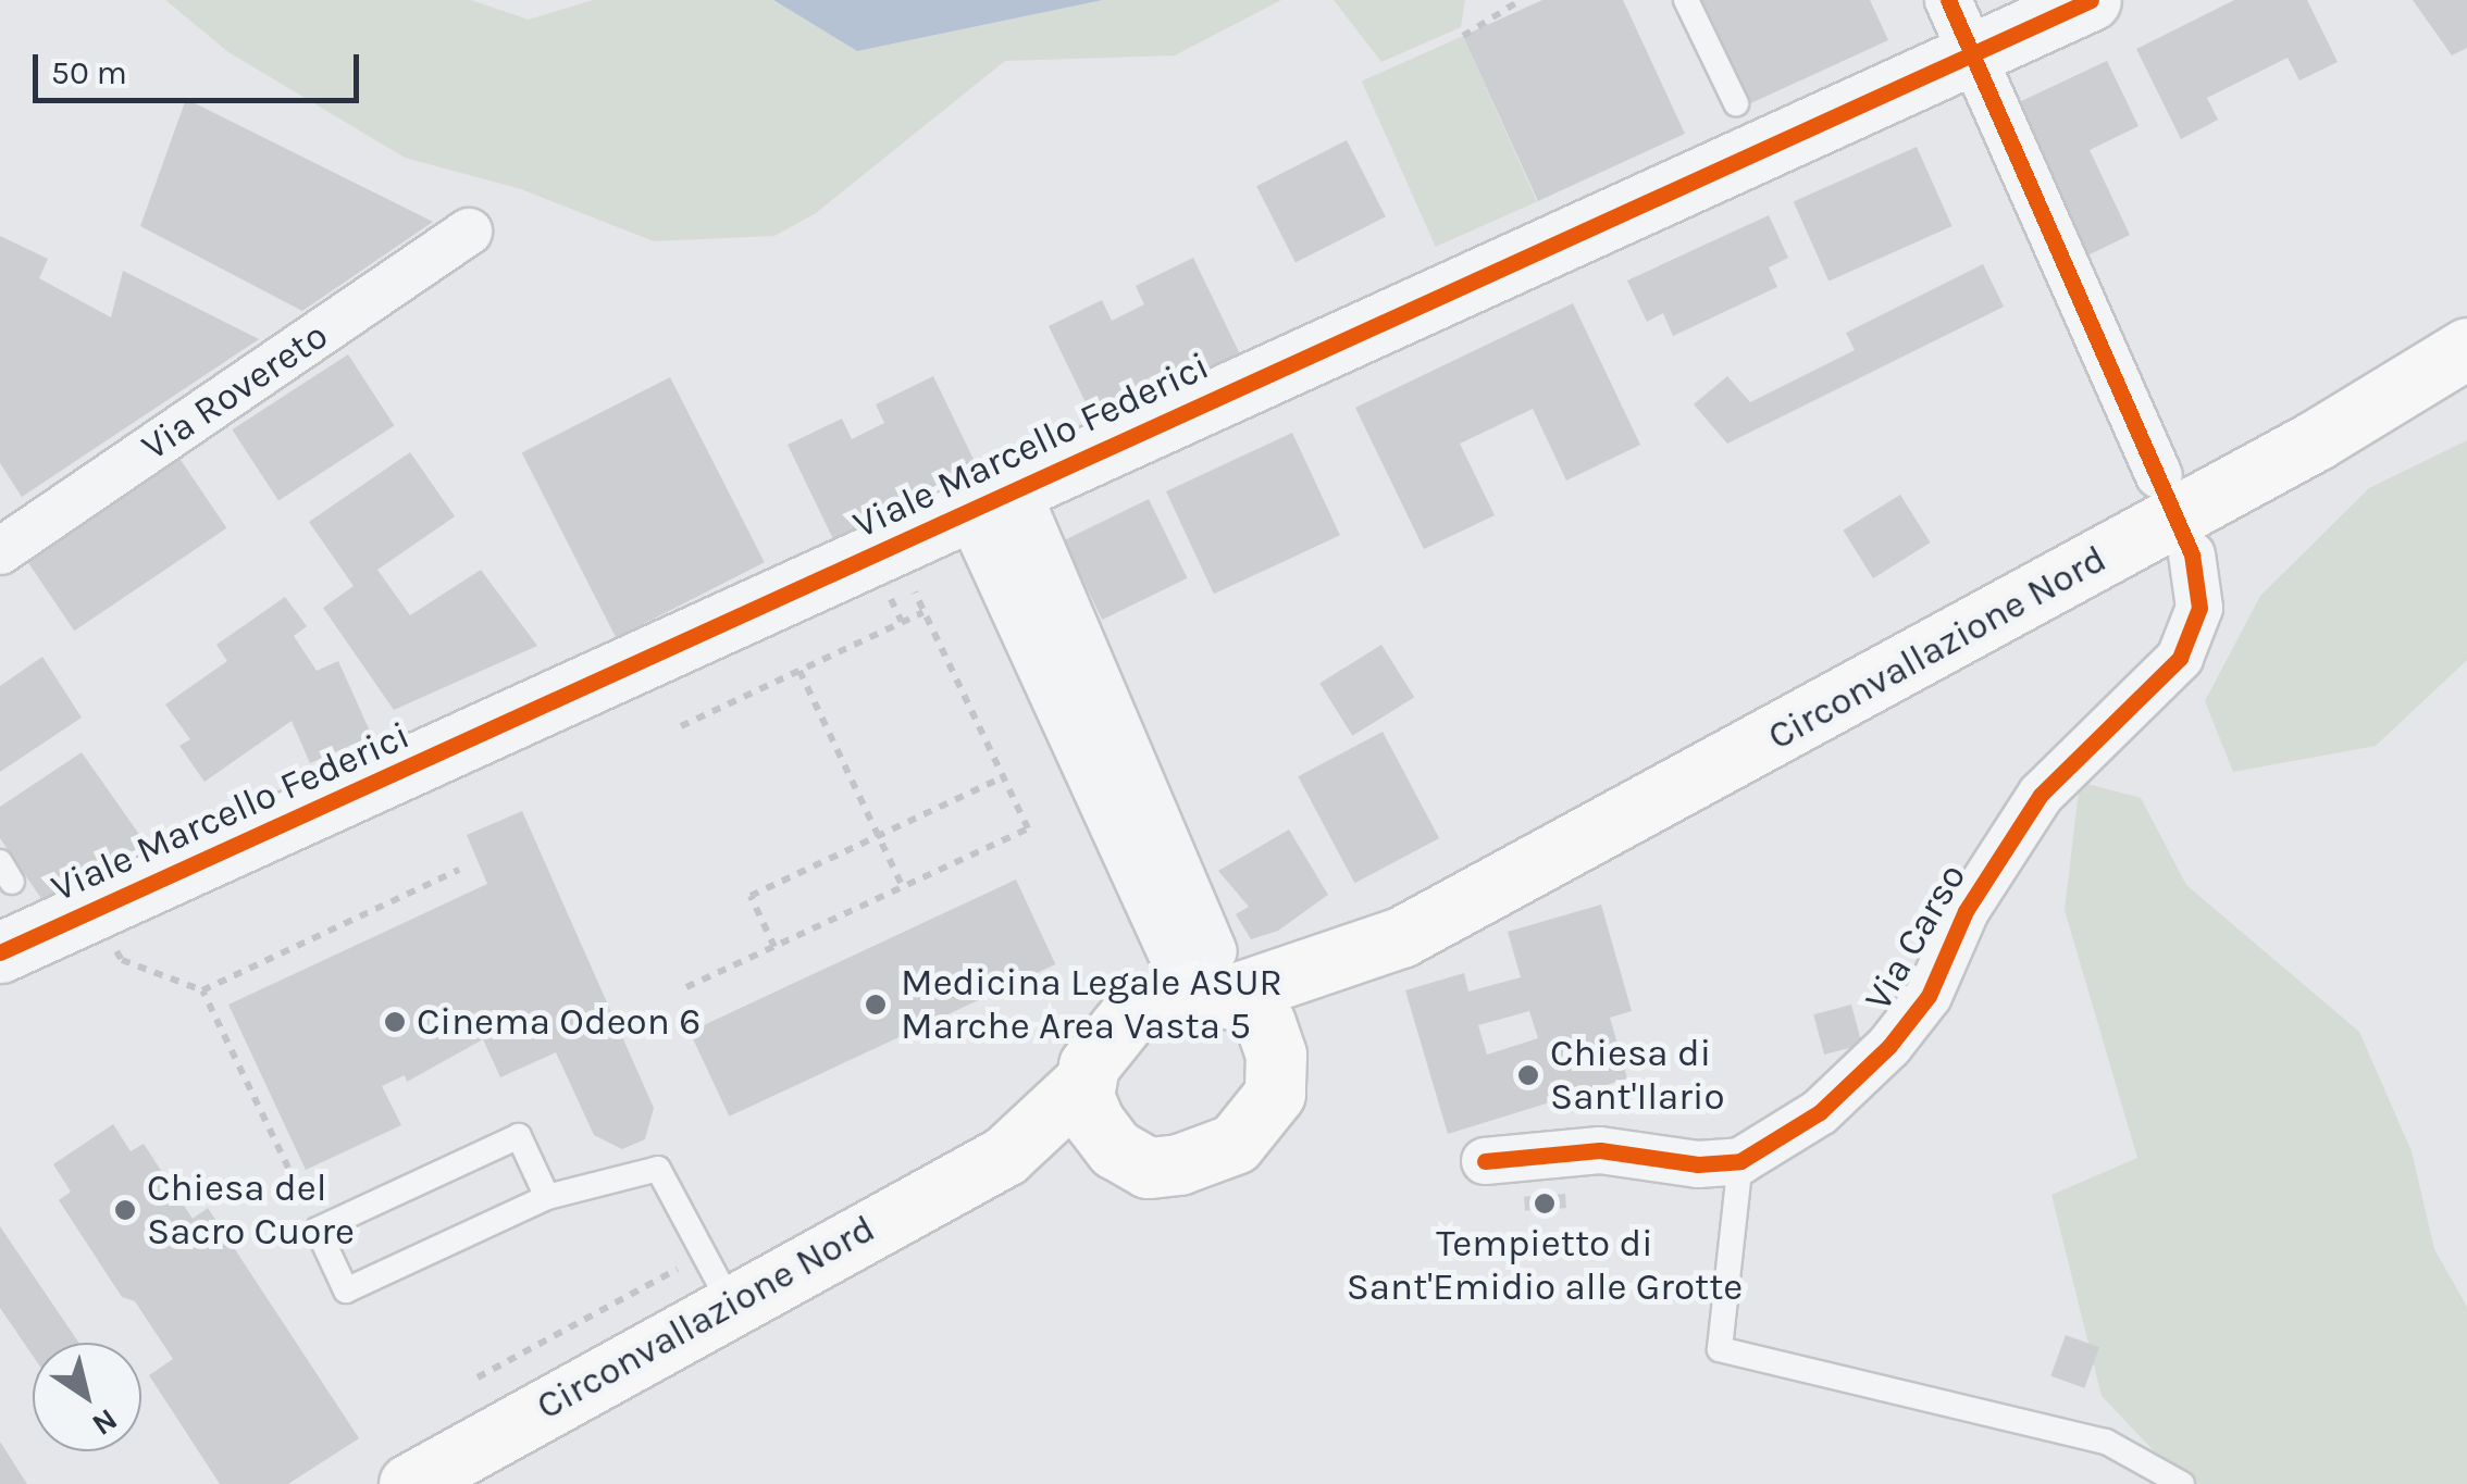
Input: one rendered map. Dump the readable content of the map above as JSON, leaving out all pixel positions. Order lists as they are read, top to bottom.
{
  "streets": {
    "main road": ["Circonvallazione Nord"],
    "street": ["Via Rovereto", "Viale Marcello Federici", "Via Carso"]
  },
  "places": [
    "Medicina Legale ASUR Marche Area Vasta 5",
    "Cinema Odeon 6",
    "Chiesa di Sant'Ilario",
    "Tempietto di Sant'Emidio alle Grotte",
    "Chiesa del Sacro Cuore"
  ],
  "scale_bar": "50 m",
  "north": "bottom right"
}
